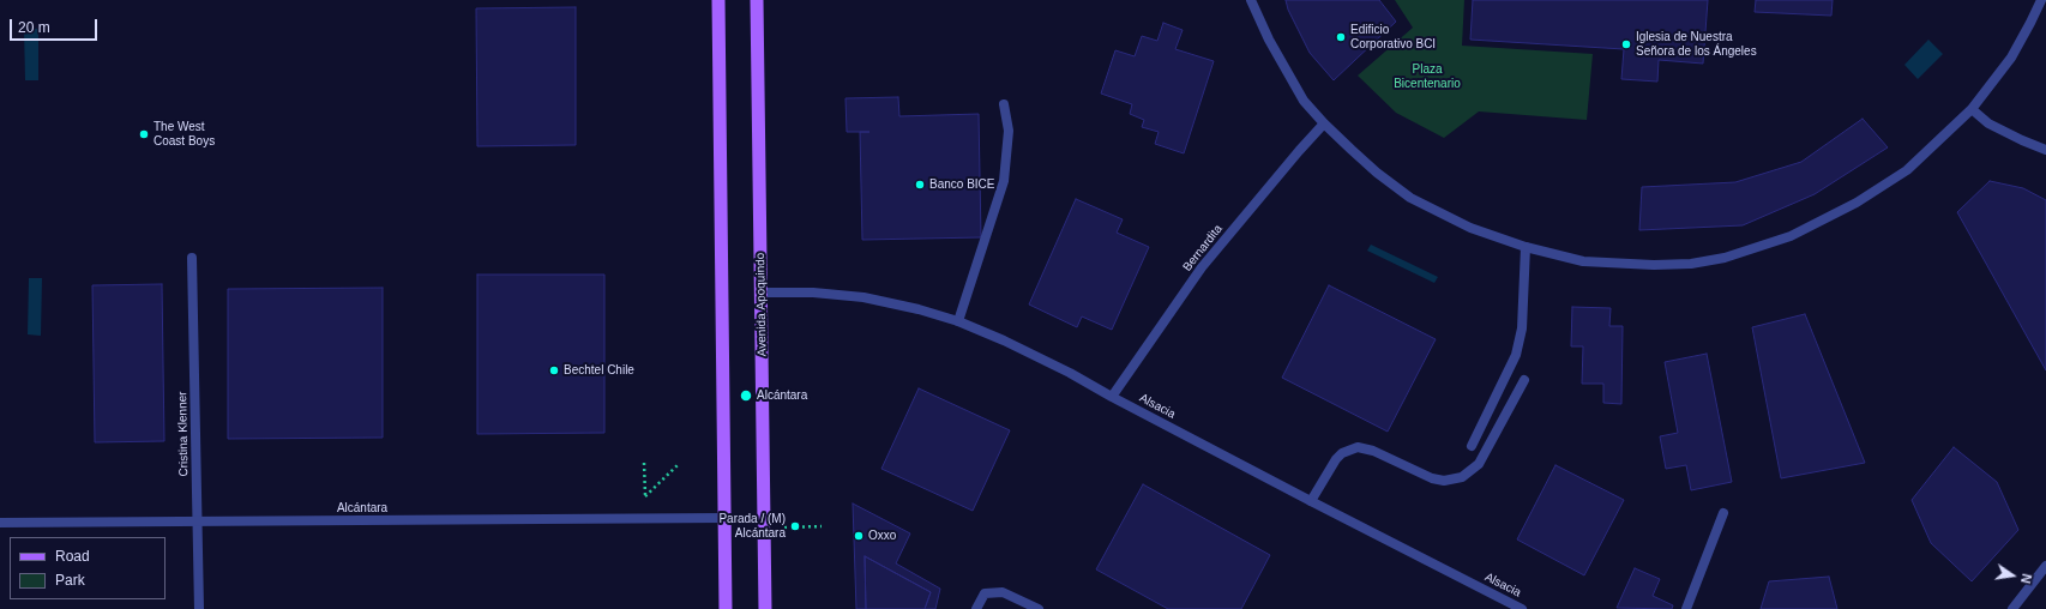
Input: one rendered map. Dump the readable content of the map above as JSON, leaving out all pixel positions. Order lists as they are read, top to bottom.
{
  "streets": {
    "main road": ["Avenida Apoquindo"],
    "street": [
      "Bernardita",
      "Alsacia",
      "Cristina Klenner",
      "Alcántara"
    ]
  },
  "crossings": [
    ["Bernardita", "Alsacia"],
    ["Avenida Apoquindo", "Alsacia"],
    ["Cristina Klenner", "Alcántara"]
  ],
  "parks": ["Plaza Bicentenario"],
  "places": [
    "Edificio Corporativo BCI",
    "Iglesia de Nuestra Señora de los Ángeles",
    "The West Coast Boys",
    "Banco BICE",
    "Bechtel Chile",
    "Alcántara",
    "Parada / (M) Alcántara",
    "Oxxo"
  ],
  "legend": ["Road", "Park"],
  "scale_bar": "20 m",
  "north": "right"
}
